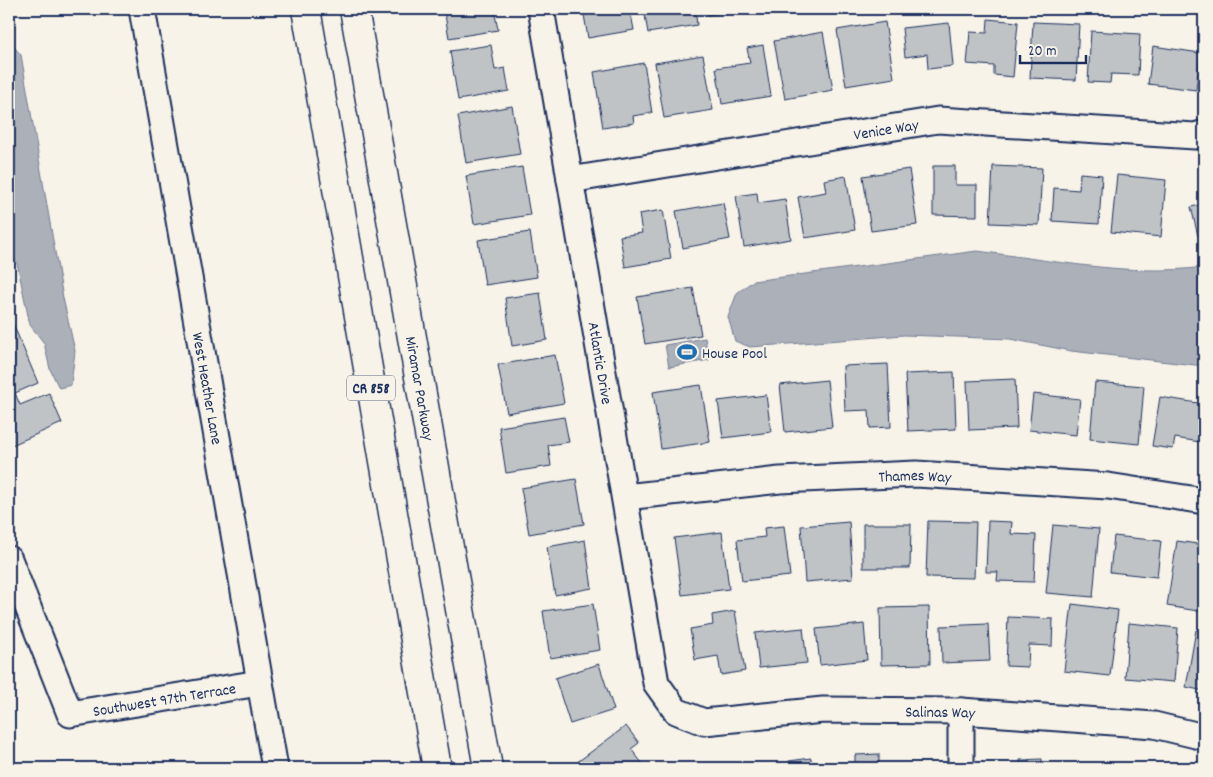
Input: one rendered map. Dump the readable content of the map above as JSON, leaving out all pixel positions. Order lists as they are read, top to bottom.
{
  "streets": {
    "main road": ["CR 858", "Miramar Parkway"],
    "street": [
      "Venice Way",
      "Atlantic Drive",
      "West Heather Lane",
      "Thames Way",
      "Southwest 97th Terrace",
      "Salinas Way"
    ]
  },
  "crossings": [
    ["Venice Way", "Atlantic Drive"],
    ["Atlantic Drive", "Thames Way"],
    ["Atlantic Drive", "Salinas Way"],
    ["West Heather Lane", "Southwest 97th Terrace"]
  ],
  "places": {
    "sports": ["House Pool"]
  },
  "scale_bar": "20 m"
}
